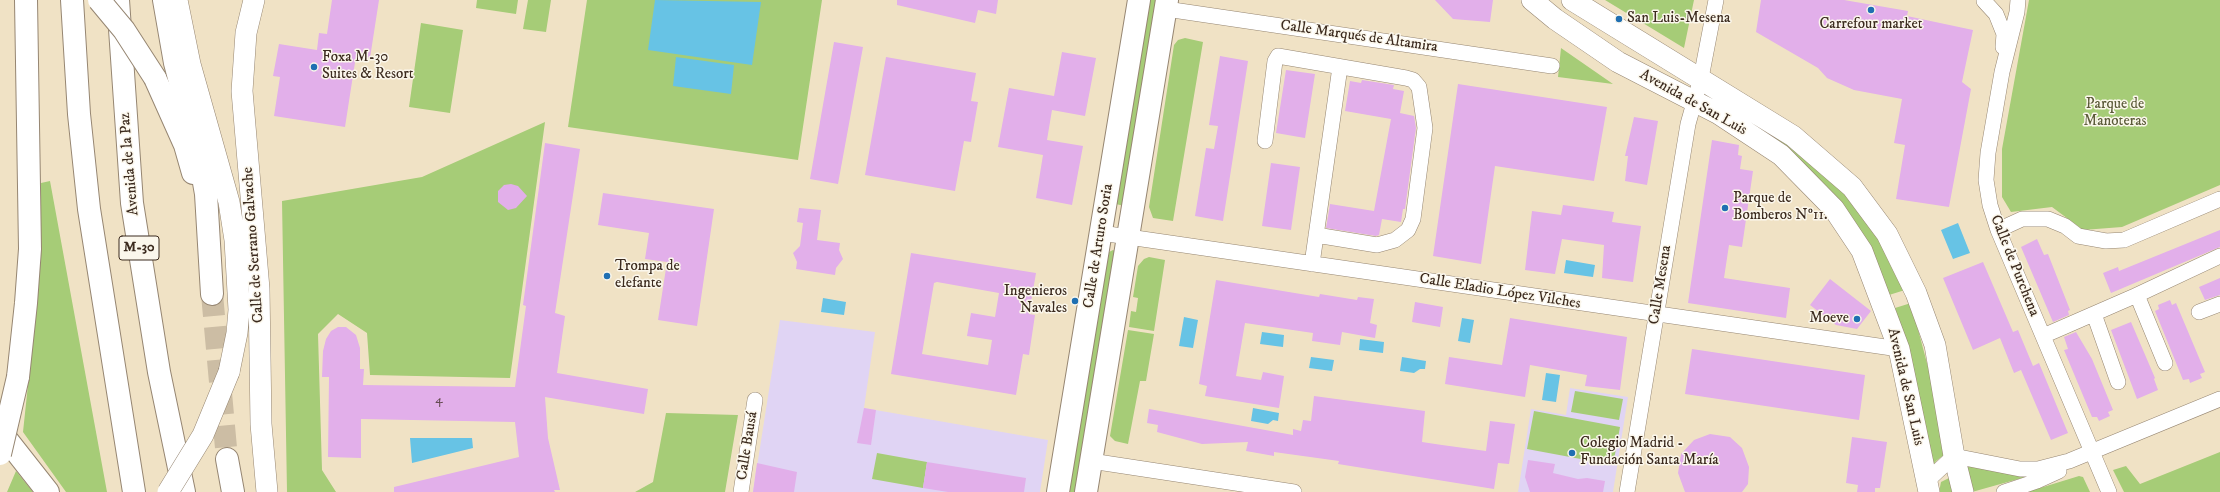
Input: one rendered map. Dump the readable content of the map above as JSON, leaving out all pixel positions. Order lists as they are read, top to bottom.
{
  "streets": {
    "main road": ["Avenida de la Paz", "Calle de Arturo Soria", "M-30"],
    "street": [
      "Calle Marqués de Altamira",
      "Avenida de San Luis",
      "Calle de Serrano Galvache",
      "Calle de Purchena",
      "Calle Mesena",
      "Calle Eladio López Vilches",
      "Calle Bausá"
    ]
  },
  "crossings": [
    ["Calle Marqués de Altamira", "Calle de Arturo Soria"],
    ["Avenida de San Luis", "Calle Mesena"],
    ["Avenida de San Luis", "Calle Eladio López Vilches"],
    ["Calle de Arturo Soria", "Calle Eladio López Vilches"],
    ["Calle Mesena", "Calle Eladio López Vilches"]
  ],
  "parks": ["Parque de Manoteras"],
  "places": [
    "Carrefour market",
    "San Luis-Mesena",
    "Foxa M-30 Suites & Resort",
    "Parque de Bomberos Nº11.",
    "Trompa de elefante",
    "Ingenieros Navales",
    "Moeve",
    "Colegio Madrid - Fundación Santa María"
  ],
  "house_numbers": ["4"]
}
